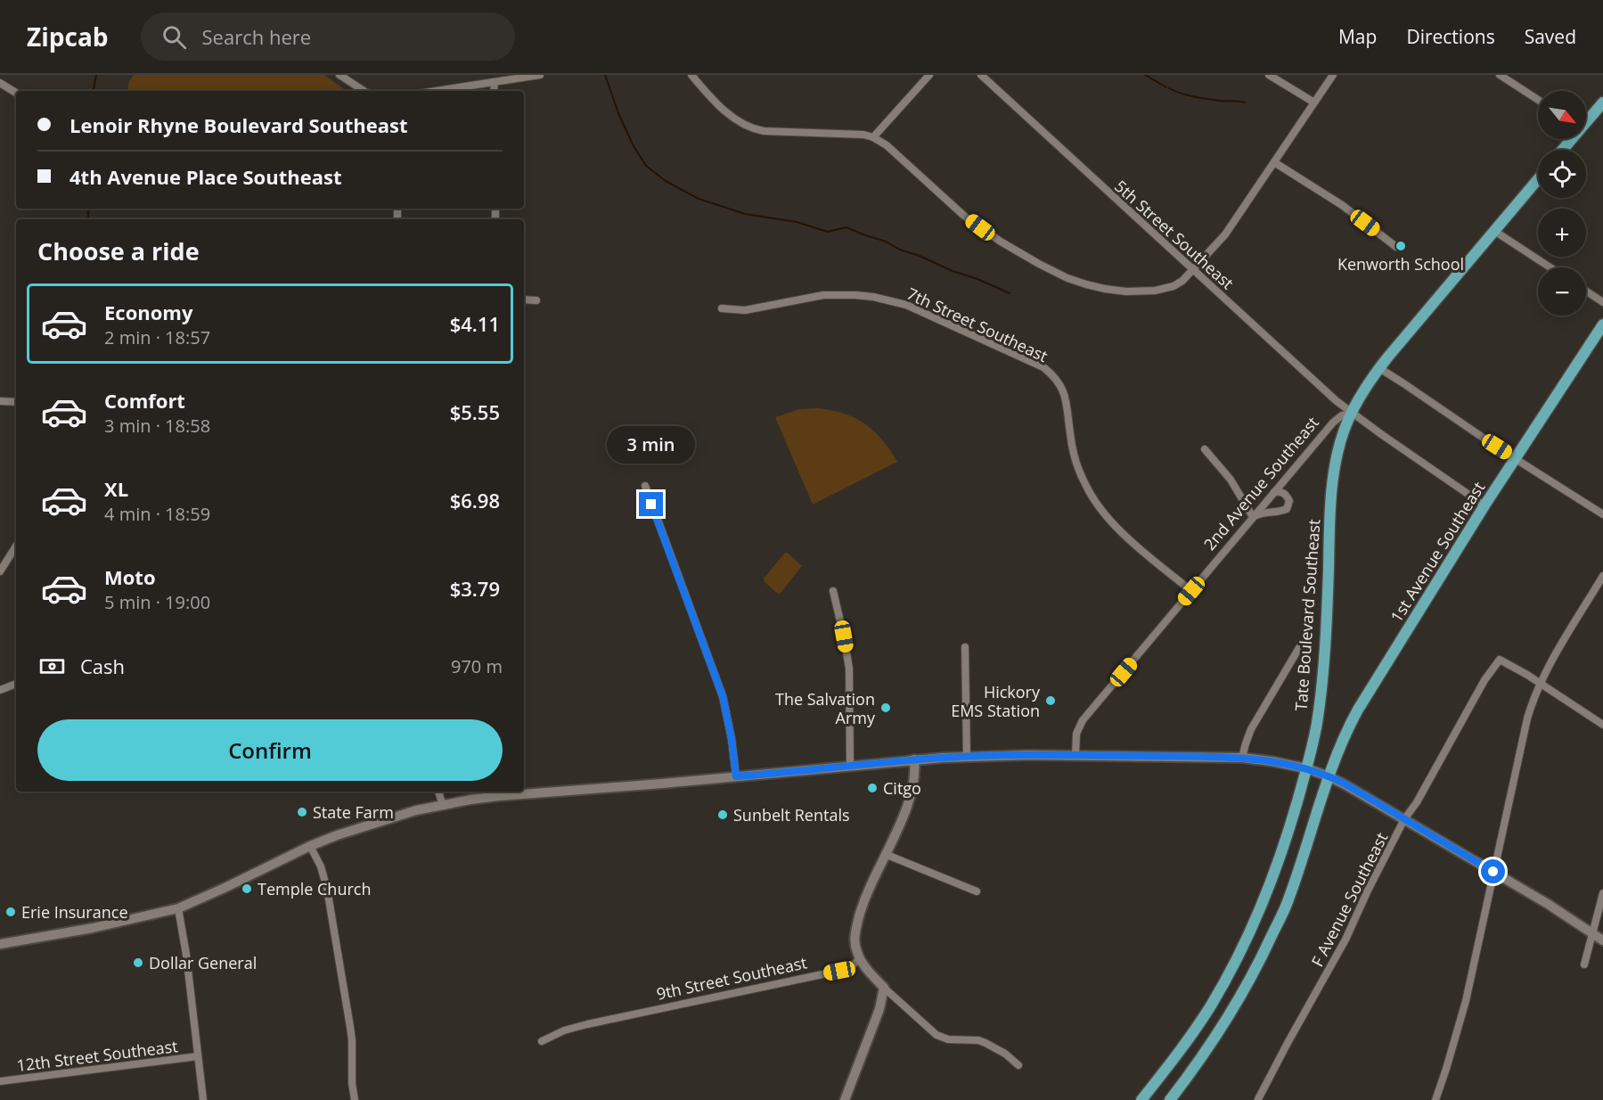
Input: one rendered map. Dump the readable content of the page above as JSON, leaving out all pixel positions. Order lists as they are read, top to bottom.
{
  "streets": {
    "main road": ["2nd Avenue Southeast", "1st Avenue Southeast", "Tate Boulevard Southeast"],
    "street": [
      "5th Street Southeast",
      "7th Street Southeast",
      "F Avenue Southeast",
      "9th Street Southeast",
      "12th Street Southeast"
    ]
  },
  "crossings": [
    ["5th Street Southeast", "2nd Avenue Southeast"],
    ["5th Street Southeast", "1st Avenue Southeast"],
    ["5th Street Southeast", "Tate Boulevard Southeast"],
    ["7th Street Southeast", "2nd Avenue Southeast"],
    ["2nd Avenue Southeast", "Tate Boulevard Southeast"]
  ],
  "places": [
    "Kenworth School",
    "Hickory EMS Station",
    "The Salvation Army",
    "Citgo",
    "State Farm",
    "Sunbelt Rentals",
    "Temple Church",
    "Erie Insurance",
    "Dollar General"
  ],
  "north": "bottom right",
  "page": {
    "header": "Zipcab",
    "search": "Search here",
    "nav": ["Map", "Directions", "Saved"],
    "map_buttons": ["+", "−"],
    "banner": ["Lenoir Rhyne Boulevard Southeast", "4th Avenue Place Southeast"],
    "heading": "Choose a ride",
    "list": [
      {
        "name": "Economy",
        "note": "2 min · 18:57",
        "value": "$4.11"
      },
      {
        "name": "Comfort",
        "note": "3 min · 18:58",
        "value": "$5.55"
      },
      {
        "name": "XL",
        "note": "4 min · 18:59",
        "value": "$6.98"
      },
      {
        "name": "Moto",
        "note": "5 min · 19:00",
        "value": "$3.79"
      }
    ],
    "bubble": "3 min",
    "pay": ["Cash", "970 m"],
    "buttons": "Confirm"
  }
}
